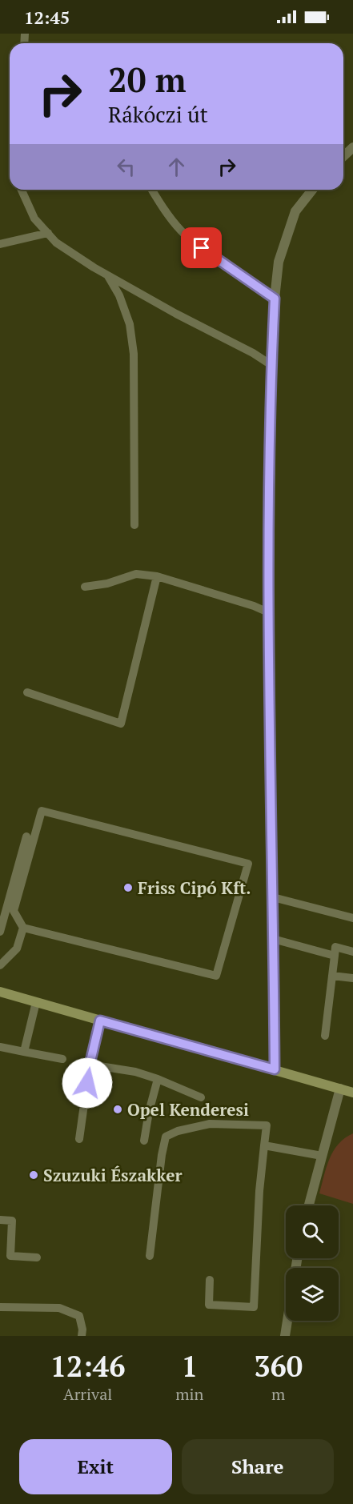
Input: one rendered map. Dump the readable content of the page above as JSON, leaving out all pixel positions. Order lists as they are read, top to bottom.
{
  "places": ["Friss Cipó Kft.", "Opel Kenderesi", "Szuzuki Északker"],
  "page": {
    "status": "12:45",
    "turn": ["20 m", "Rákóczi út"],
    "eta": [
      "12:46",
      "Arrival",
      "1",
      "min",
      "360",
      "m"
    ],
    "buttons": ["Exit", "Share"]
  }
}
